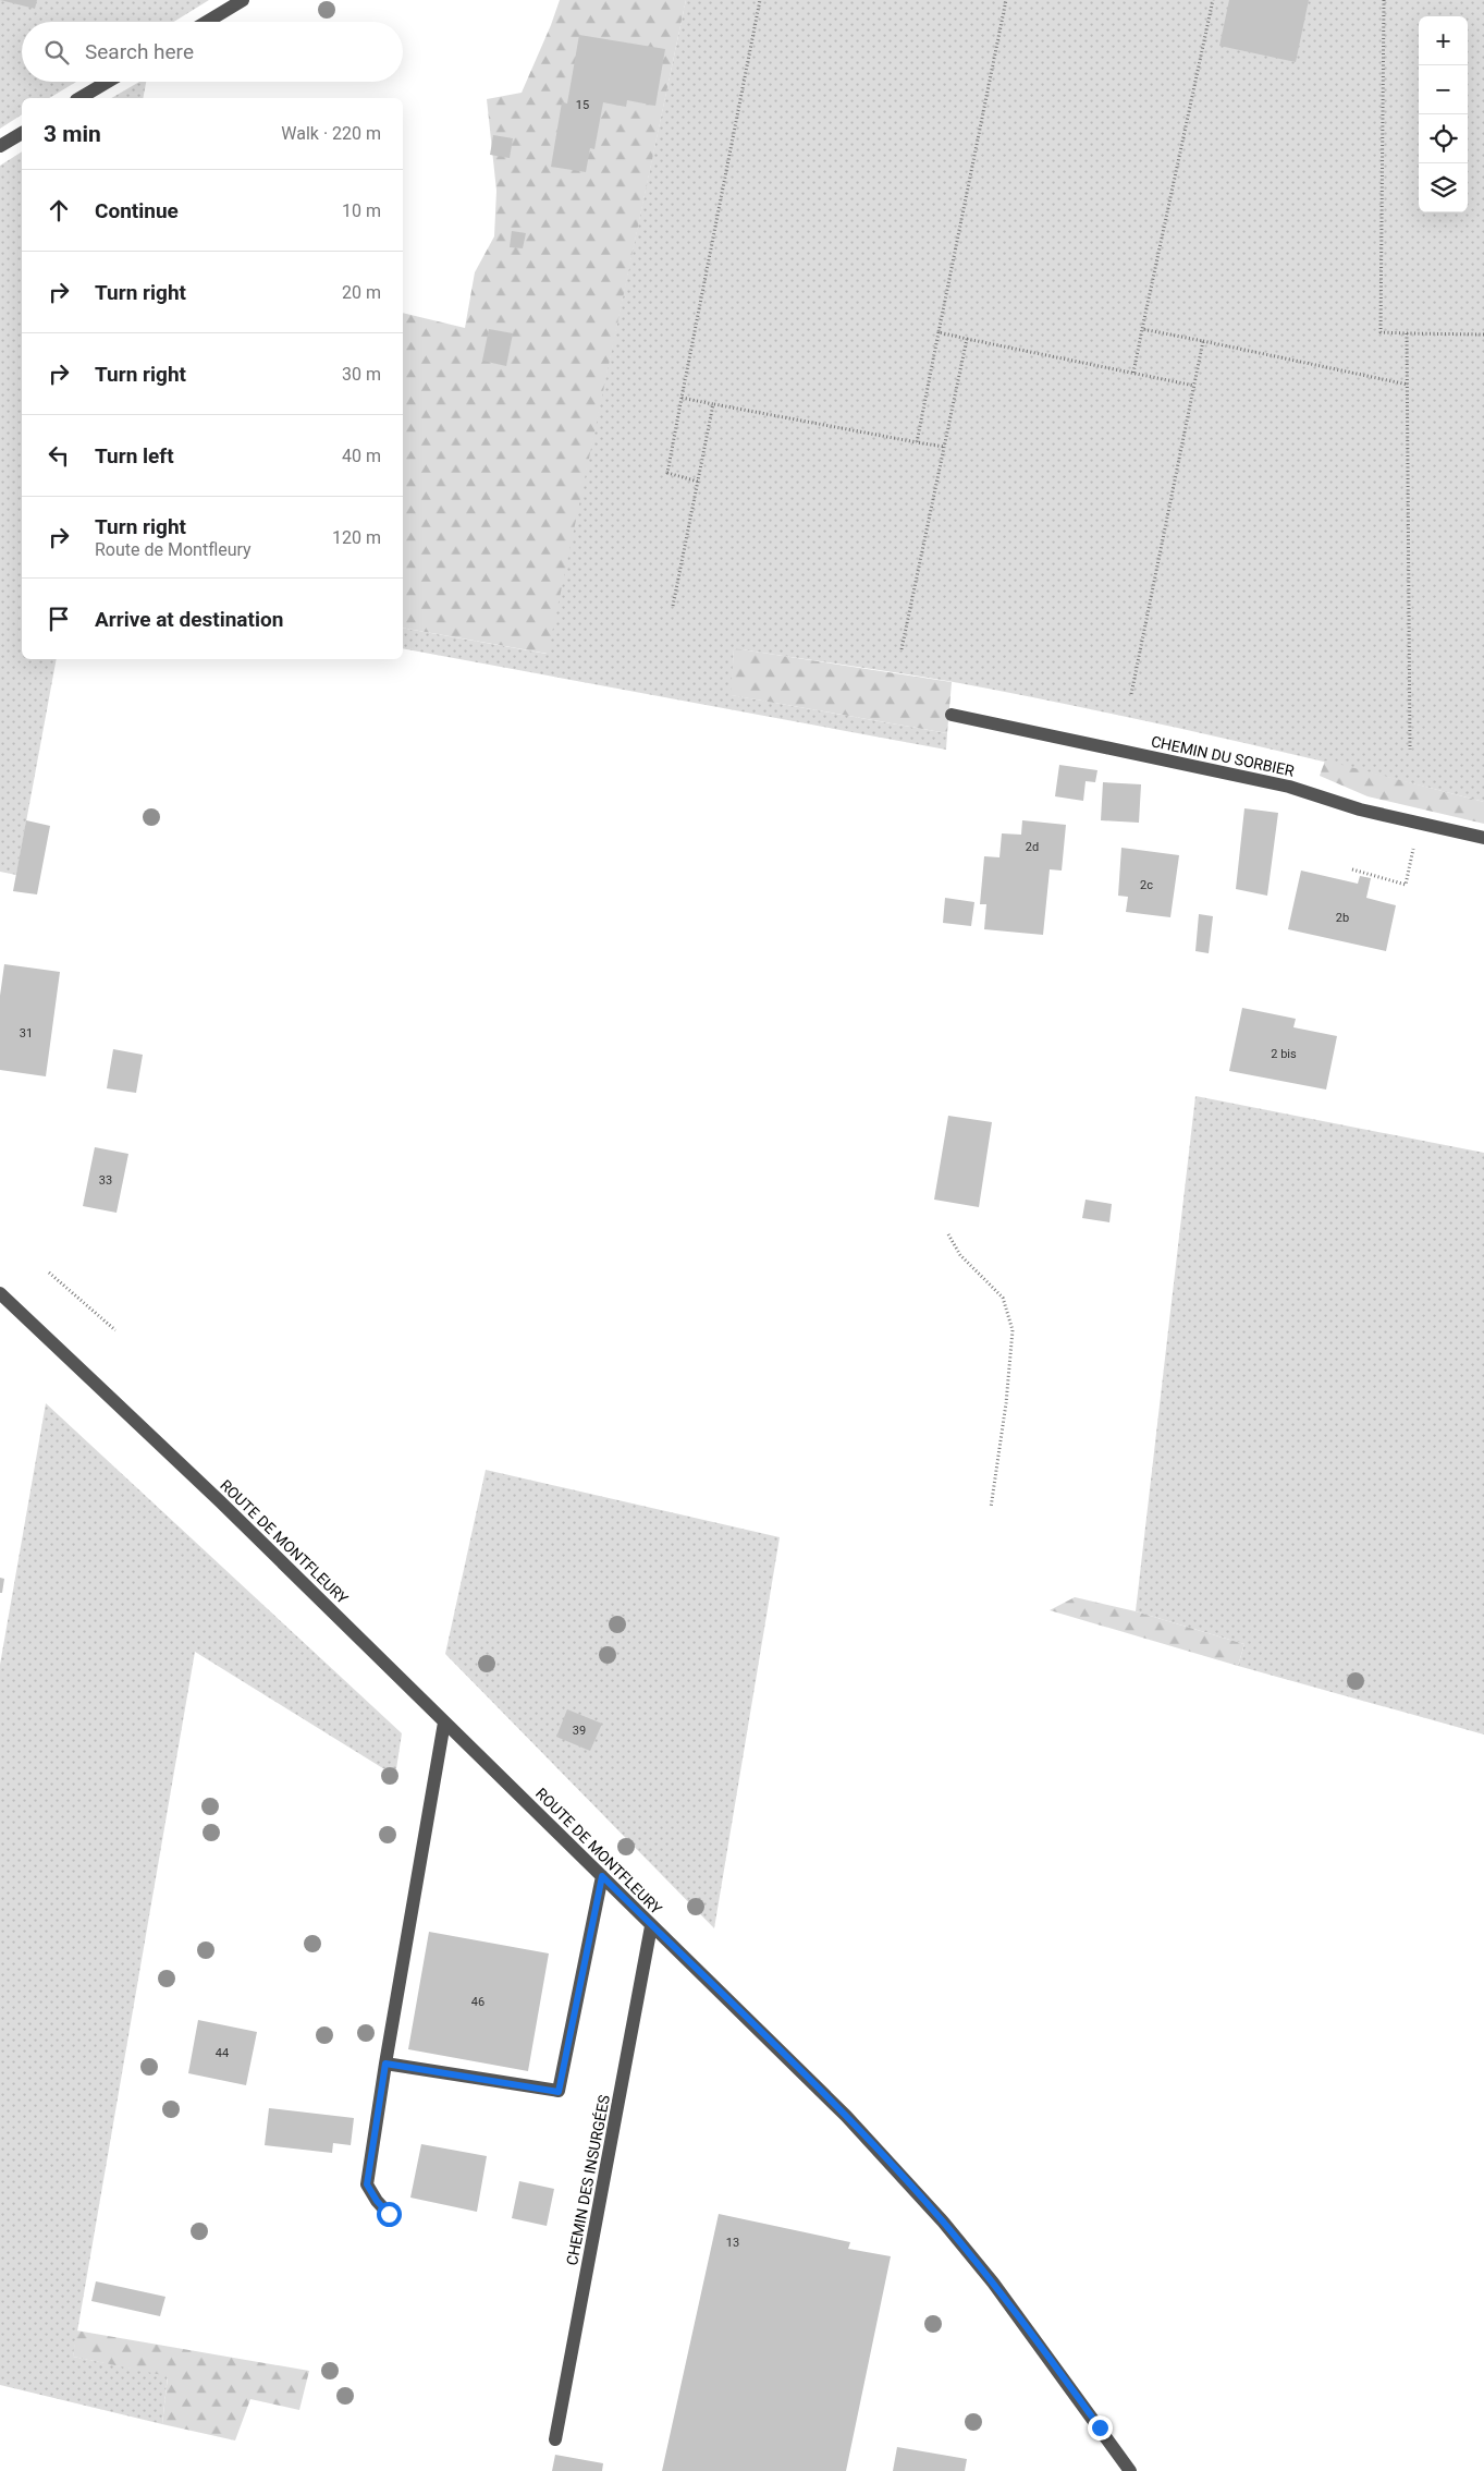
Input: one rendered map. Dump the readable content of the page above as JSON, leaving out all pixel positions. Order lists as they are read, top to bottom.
{
  "streets": {
    "street": ["CHEMIN DU SORBIER", "ROUTE DE MONTFLEURY", "CHEMIN DES INSURGÉES"]
  },
  "crossings": [
    ["ROUTE DE MONTFLEURY", "CHEMIN DES INSURGÉES"]
  ],
  "house_numbers": [
    "15",
    "2d",
    "2c",
    "2b",
    "31",
    "2 bis",
    "33",
    "39",
    "46",
    "44",
    "13"
  ],
  "page": {
    "map_buttons": ["+", "−"],
    "search": "Search here",
    "heading": ["3 min", "Walk · 220 m"],
    "list": [
      ["Continue", "10 m"],
      ["Turn right", "20 m"],
      ["Turn right", "30 m"],
      ["Turn left", "40 m"],
      ["Turn right", "Route de Montfleury", "120 m"],
      "Arrive at destination"
    ]
  }
}
